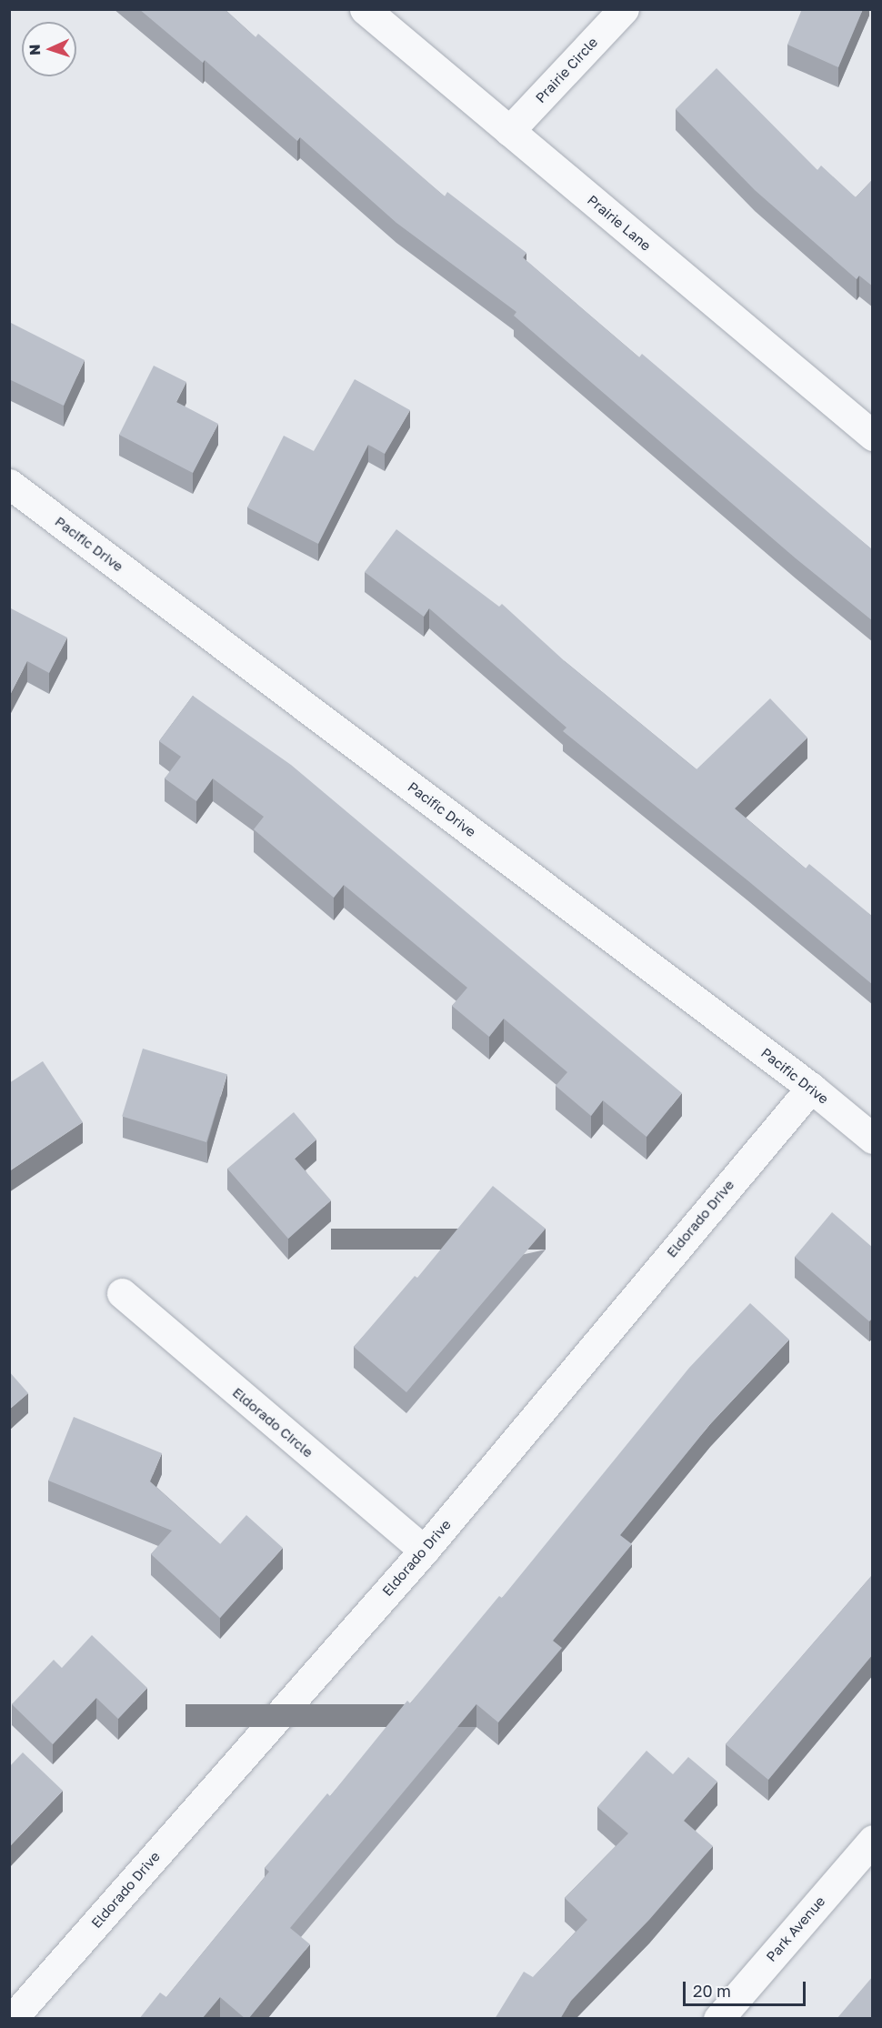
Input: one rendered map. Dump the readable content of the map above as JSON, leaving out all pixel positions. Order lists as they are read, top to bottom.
{
  "streets": {
    "street": [
      "Prairie Circle",
      "Prairie Lane",
      "Pacific Drive",
      "Eldorado Drive",
      "Eldorado Circle",
      "Park Avenue"
    ]
  },
  "crossings": [
    ["Prairie Circle", "Prairie Lane"],
    ["Pacific Drive", "Eldorado Drive"],
    ["Eldorado Drive", "Eldorado Circle"]
  ],
  "scale_bar": "20 m",
  "north": "left"
}
